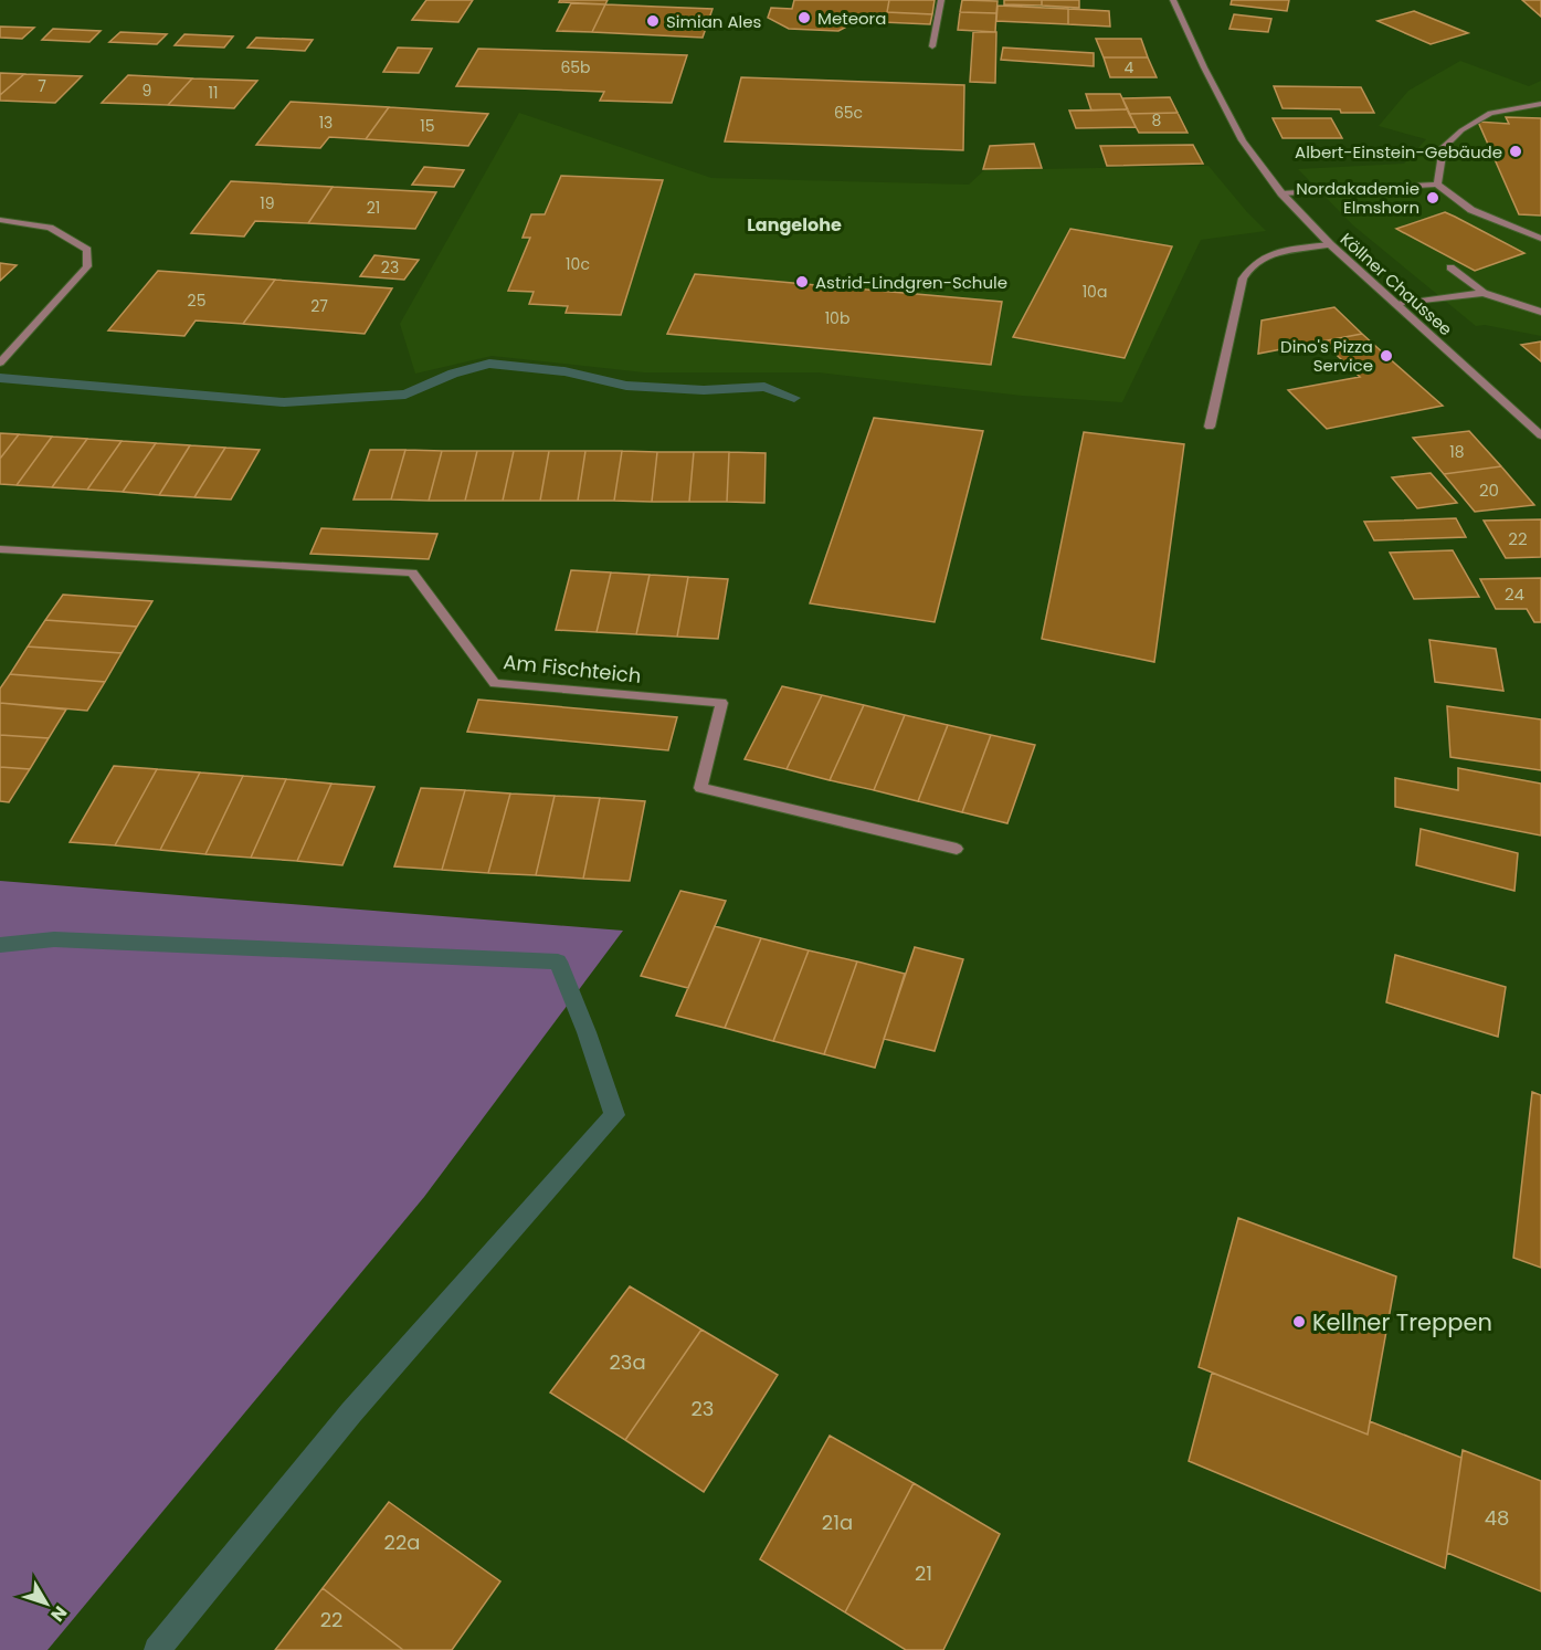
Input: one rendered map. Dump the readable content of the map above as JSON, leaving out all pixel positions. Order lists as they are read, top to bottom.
{
  "streets": {
    "street": ["Köllner Chaussee", "Am Fischteich"]
  },
  "districts": ["Langelohe"],
  "places": [
    "Meteora",
    "Simian Ales",
    "Albert-Einstein-Gebäude",
    "Nordakademie Elmshorn",
    "Astrid-Lindgren-Schule",
    "Dino's Pizza Service",
    "Kellner Treppen"
  ],
  "house_numbers": [
    "65b",
    "4",
    "7",
    "9",
    "11",
    "65c",
    "8",
    "13",
    "15",
    "19",
    "21",
    "10c",
    "23",
    "10a",
    "25",
    "27",
    "10b",
    "18",
    "20",
    "22",
    "24",
    "23a",
    "23",
    "48",
    "21a",
    "22a",
    "21",
    "22"
  ],
  "north": "bottom right"
}
